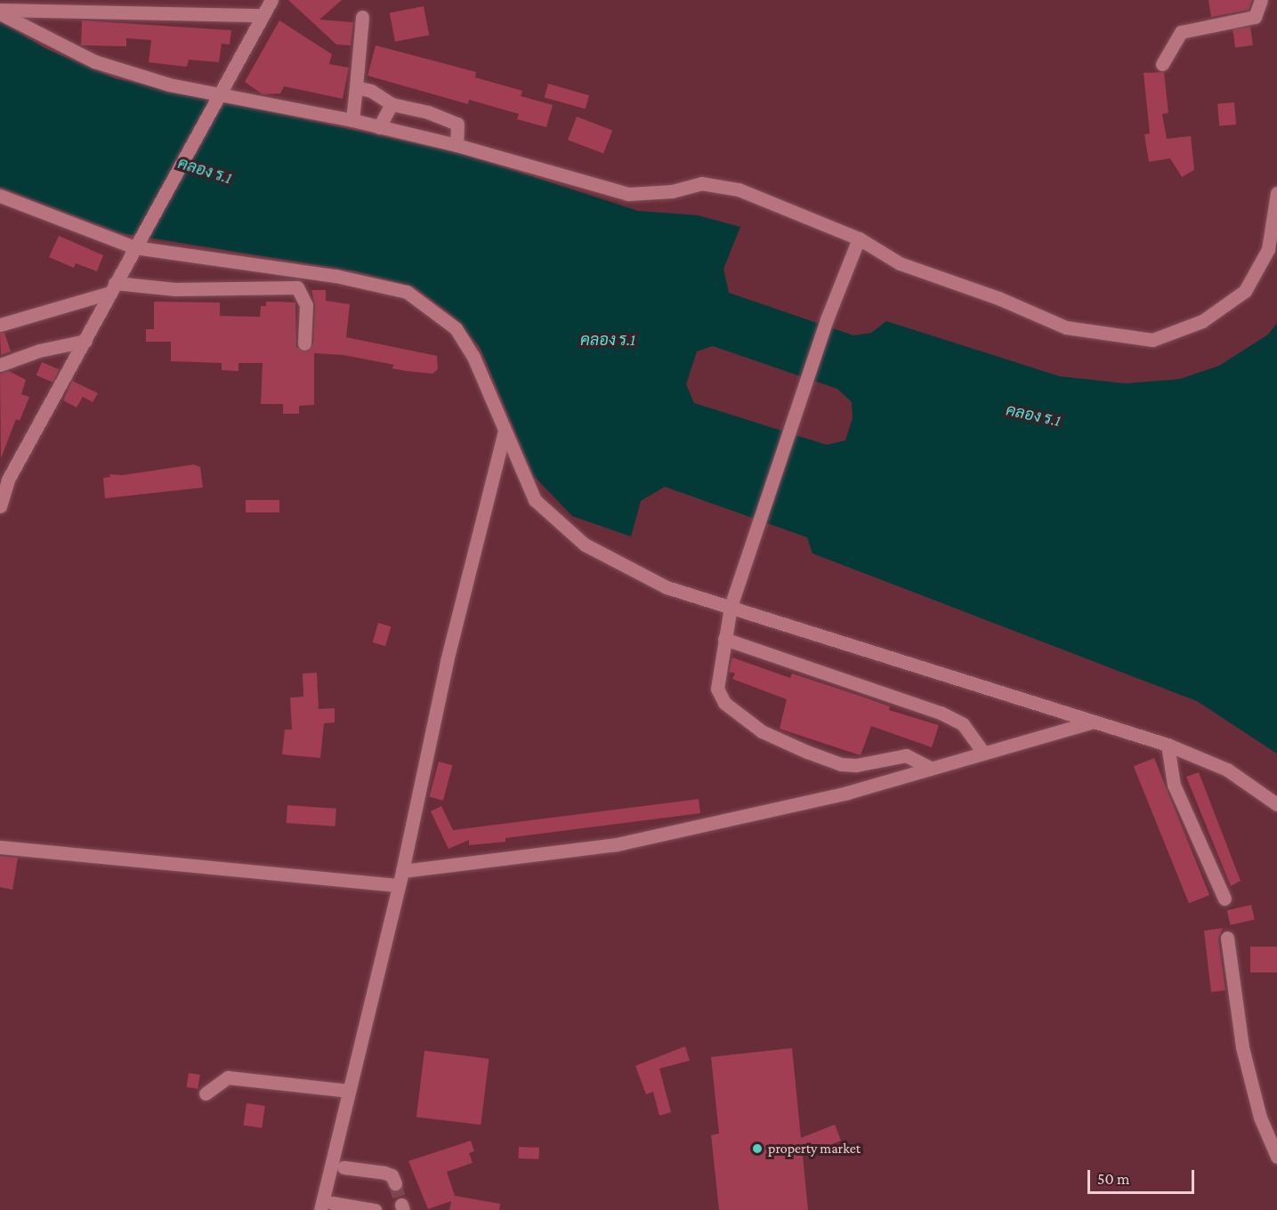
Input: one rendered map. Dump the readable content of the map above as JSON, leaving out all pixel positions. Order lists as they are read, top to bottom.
{
  "water": ["คลอง ร.1"],
  "places": ["property market"],
  "scale_bar": "50 m"
}
